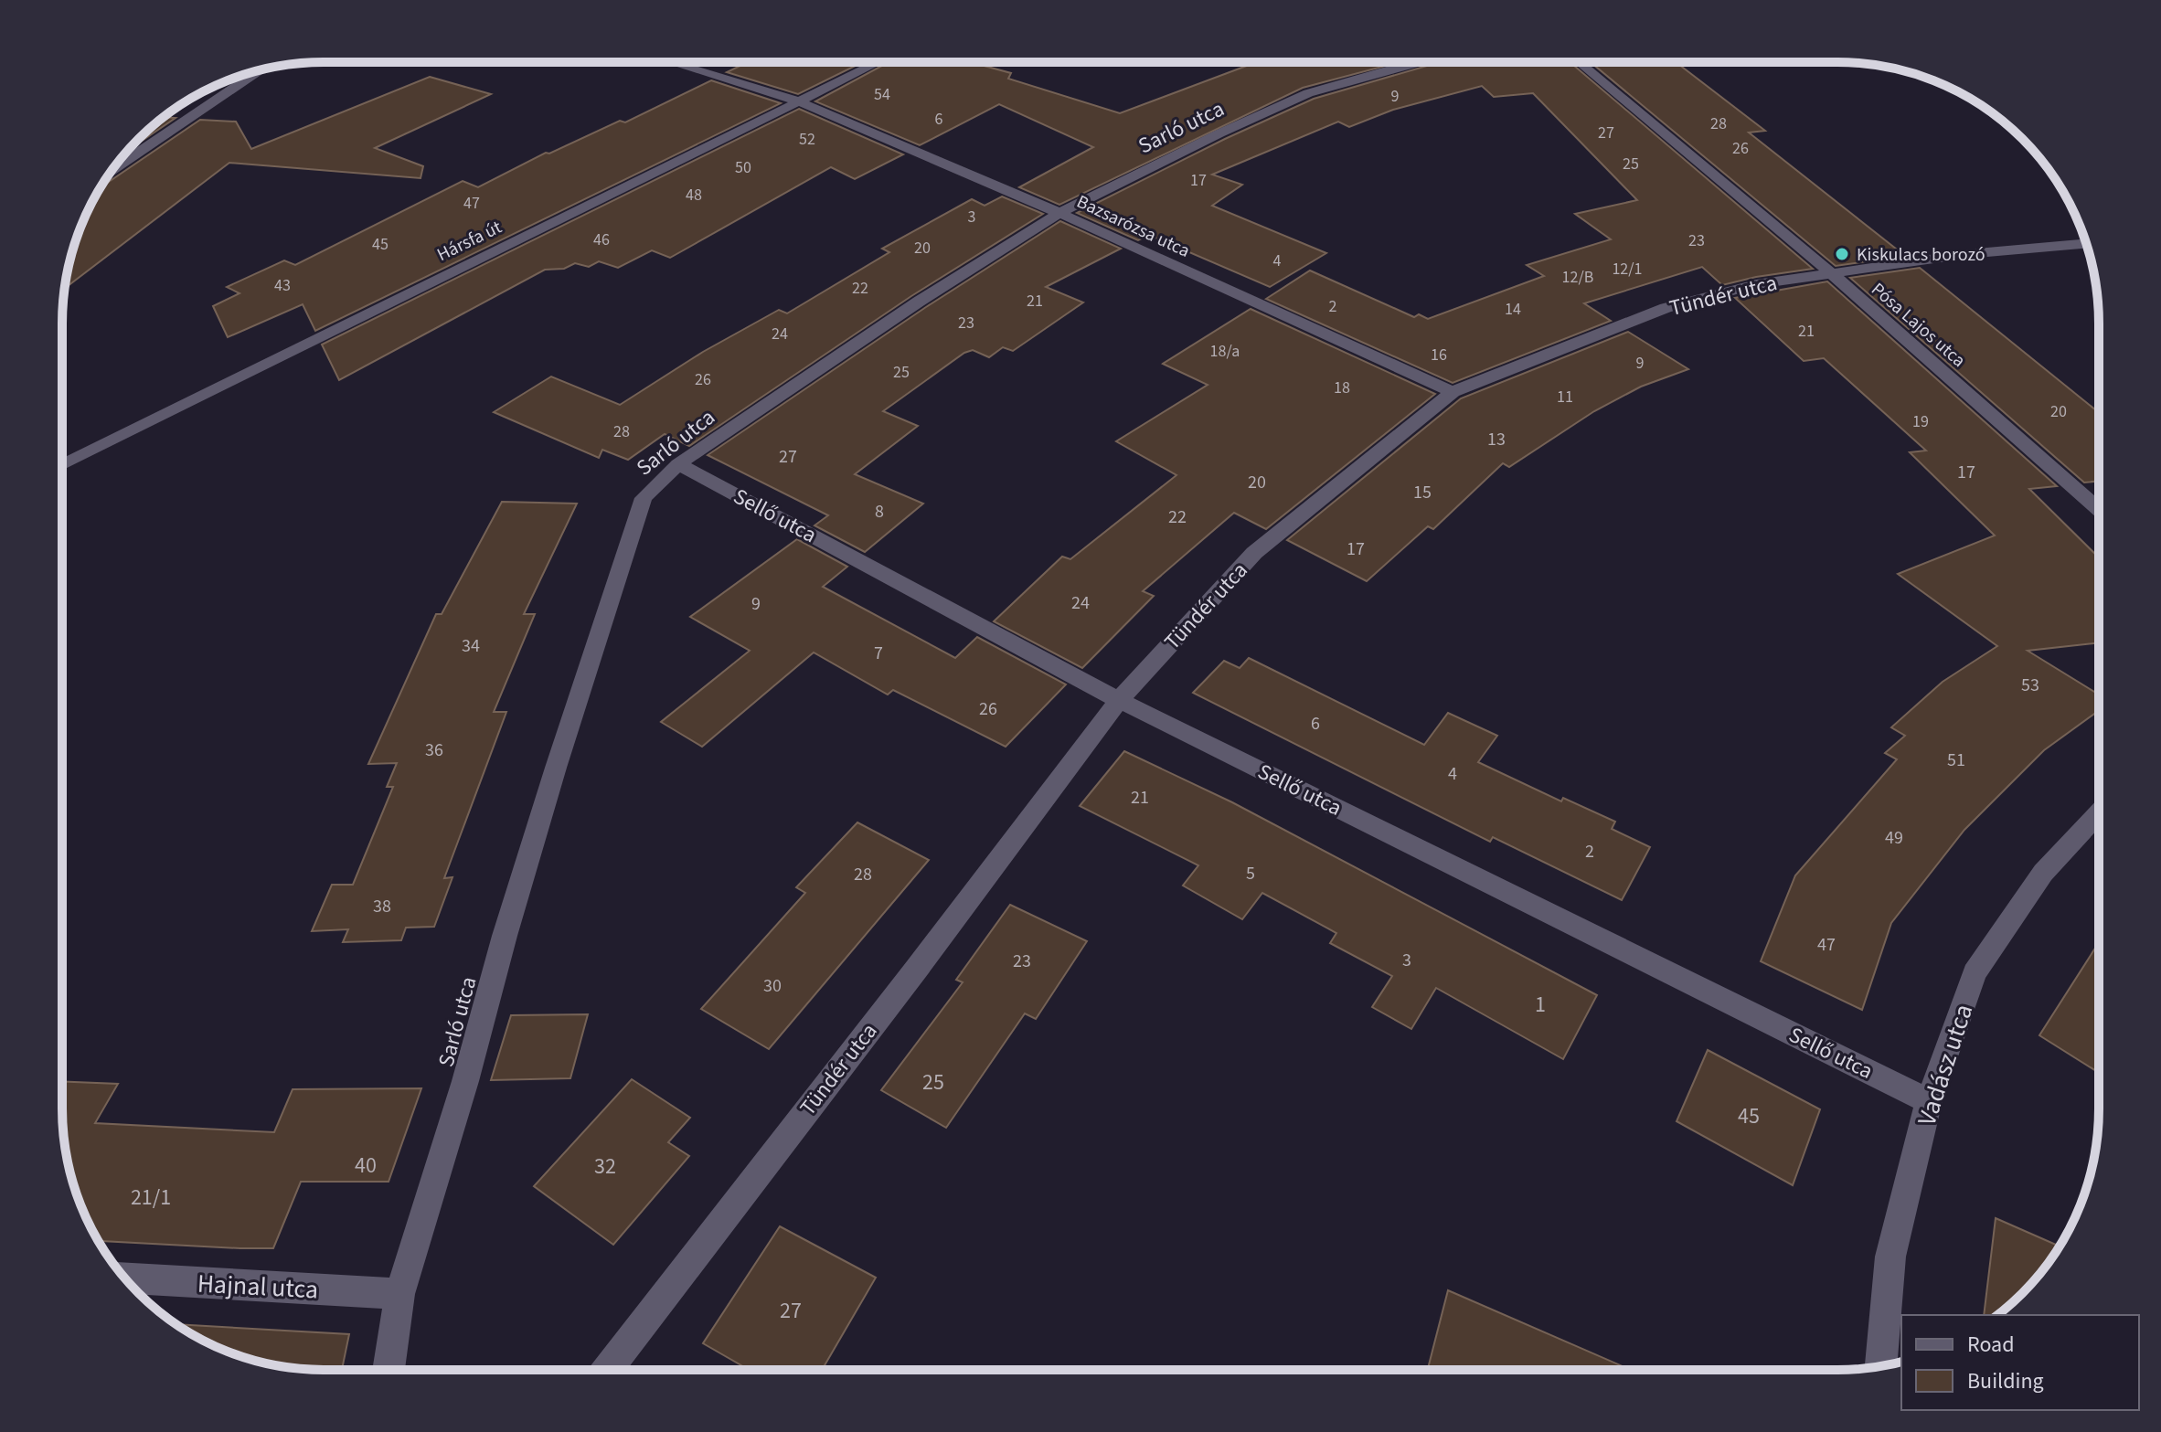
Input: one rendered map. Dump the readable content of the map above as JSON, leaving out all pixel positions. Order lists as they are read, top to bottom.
{
  "streets": {
    "street": [
      "Sarló utca",
      "Bazsarózsa utca",
      "Hársfa út",
      "Tündér utca",
      "Pósa Lajos utca",
      "Sellő utca",
      "Vadász utca",
      "Hajnal utca"
    ]
  },
  "crossings": [
    ["Sarló utca", "Bazsarózsa utca"],
    ["Sarló utca", "Sellő utca"],
    ["Sarló utca", "Hajnal utca"],
    ["Bazsarózsa utca", "Hársfa út"],
    ["Bazsarózsa utca", "Tündér utca"],
    ["Tündér utca", "Pósa Lajos utca"],
    ["Tündér utca", "Sellő utca"],
    ["Sellő utca", "Vadász utca"]
  ],
  "places": ["Kiskulacs borozó"],
  "house_numbers": [
    "54",
    "9",
    "6",
    "28",
    "27",
    "52",
    "26",
    "25",
    "50",
    "17",
    "48",
    "47",
    "3",
    "46",
    "23",
    "45",
    "20",
    "4",
    "12/1",
    "12/B",
    "43",
    "22",
    "21",
    "2",
    "14",
    "23",
    "21",
    "24",
    "18/a",
    "16",
    "9",
    "25",
    "26",
    "18",
    "11",
    "20",
    "19",
    "28",
    "13",
    "27",
    "17",
    "20",
    "15",
    "8",
    "22",
    "17",
    "24",
    "9",
    "34",
    "7",
    "53",
    "26",
    "6",
    "36",
    "51",
    "4",
    "21",
    "49",
    "2",
    "5",
    "28",
    "38",
    "47",
    "3",
    "23",
    "30",
    "1",
    "25",
    "45",
    "40",
    "32",
    "21/1",
    "27"
  ],
  "legend": ["Road", "Building"]
}
